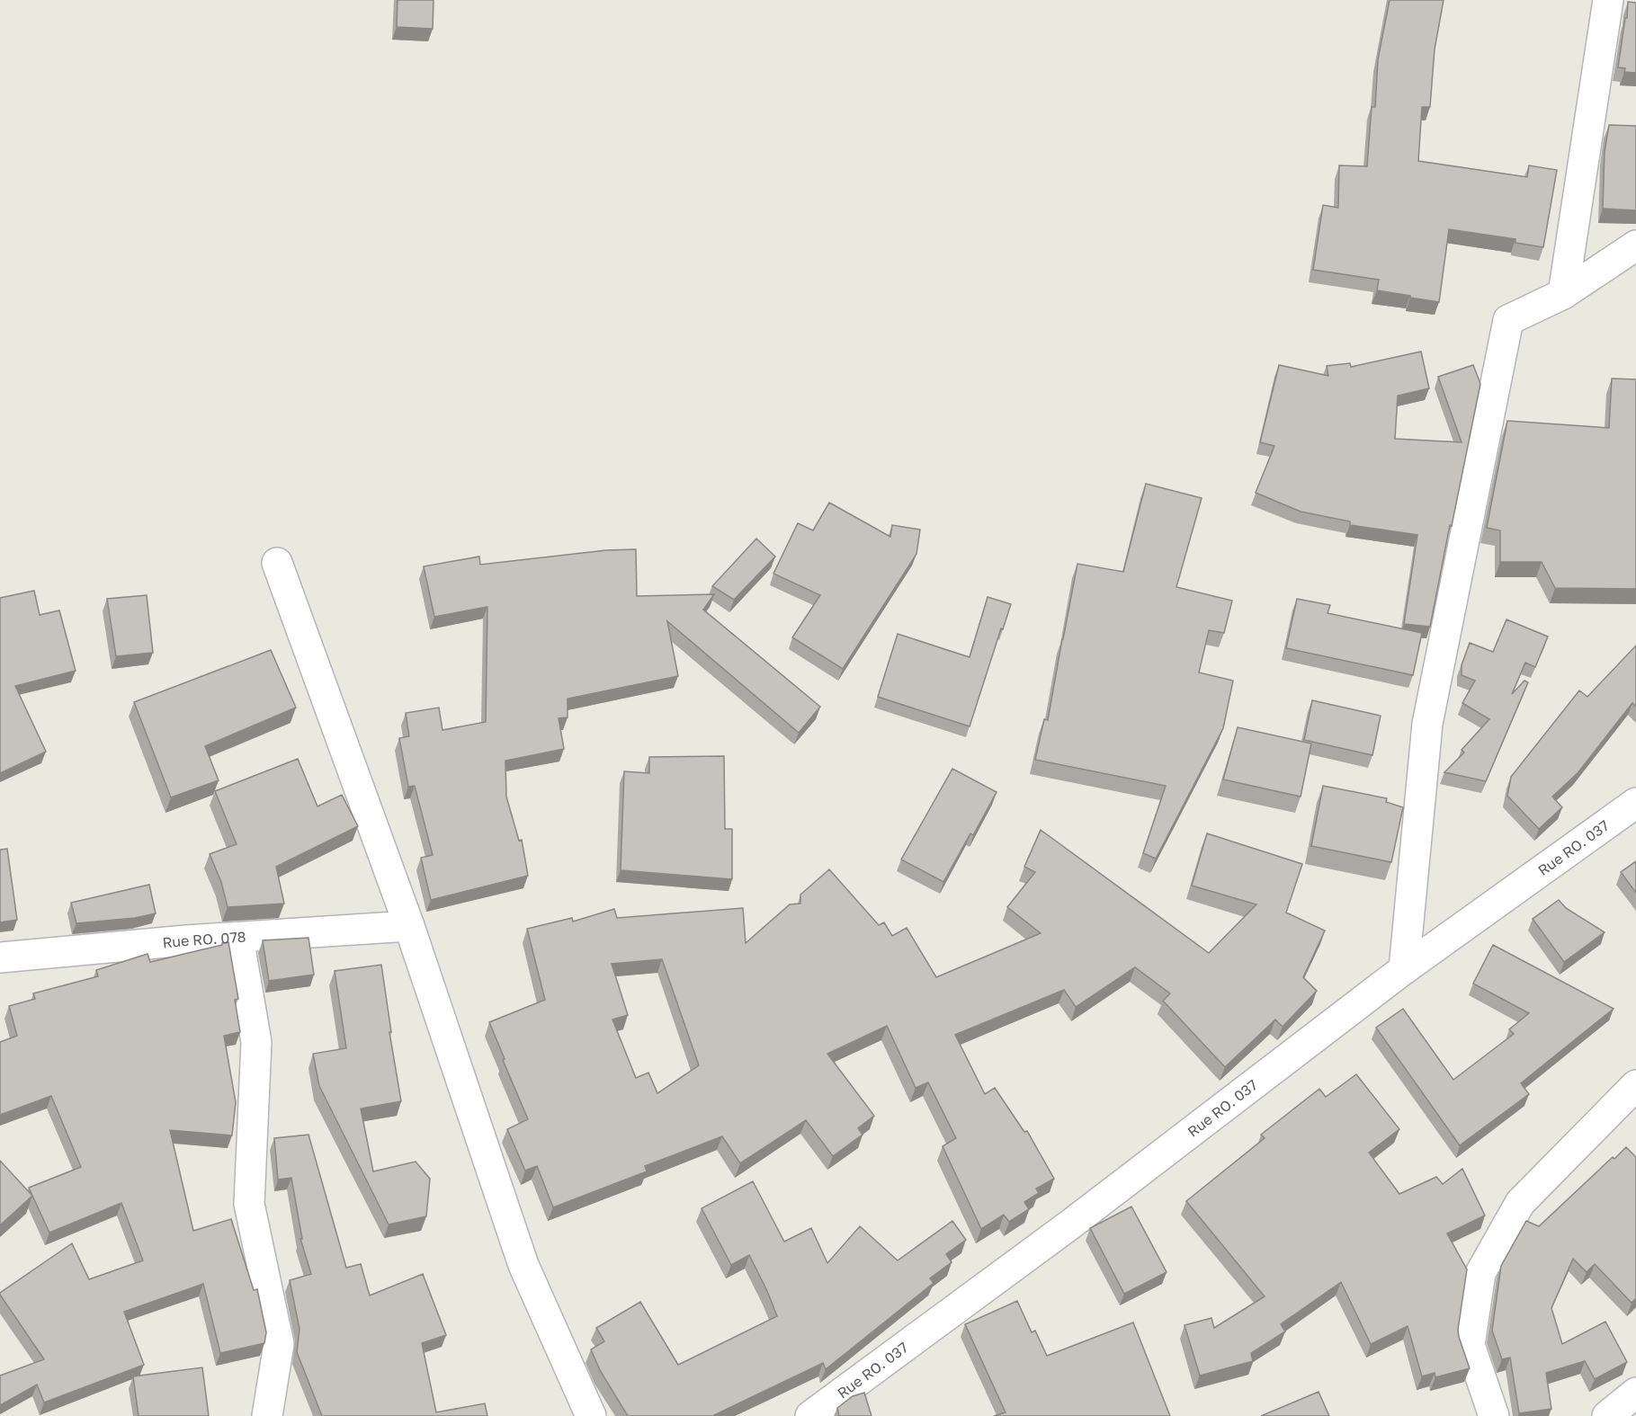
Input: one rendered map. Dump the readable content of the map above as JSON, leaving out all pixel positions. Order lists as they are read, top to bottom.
{
  "streets": {
    "street": ["Rue RO. 037", "Rue RO. 078"]
  }
}
